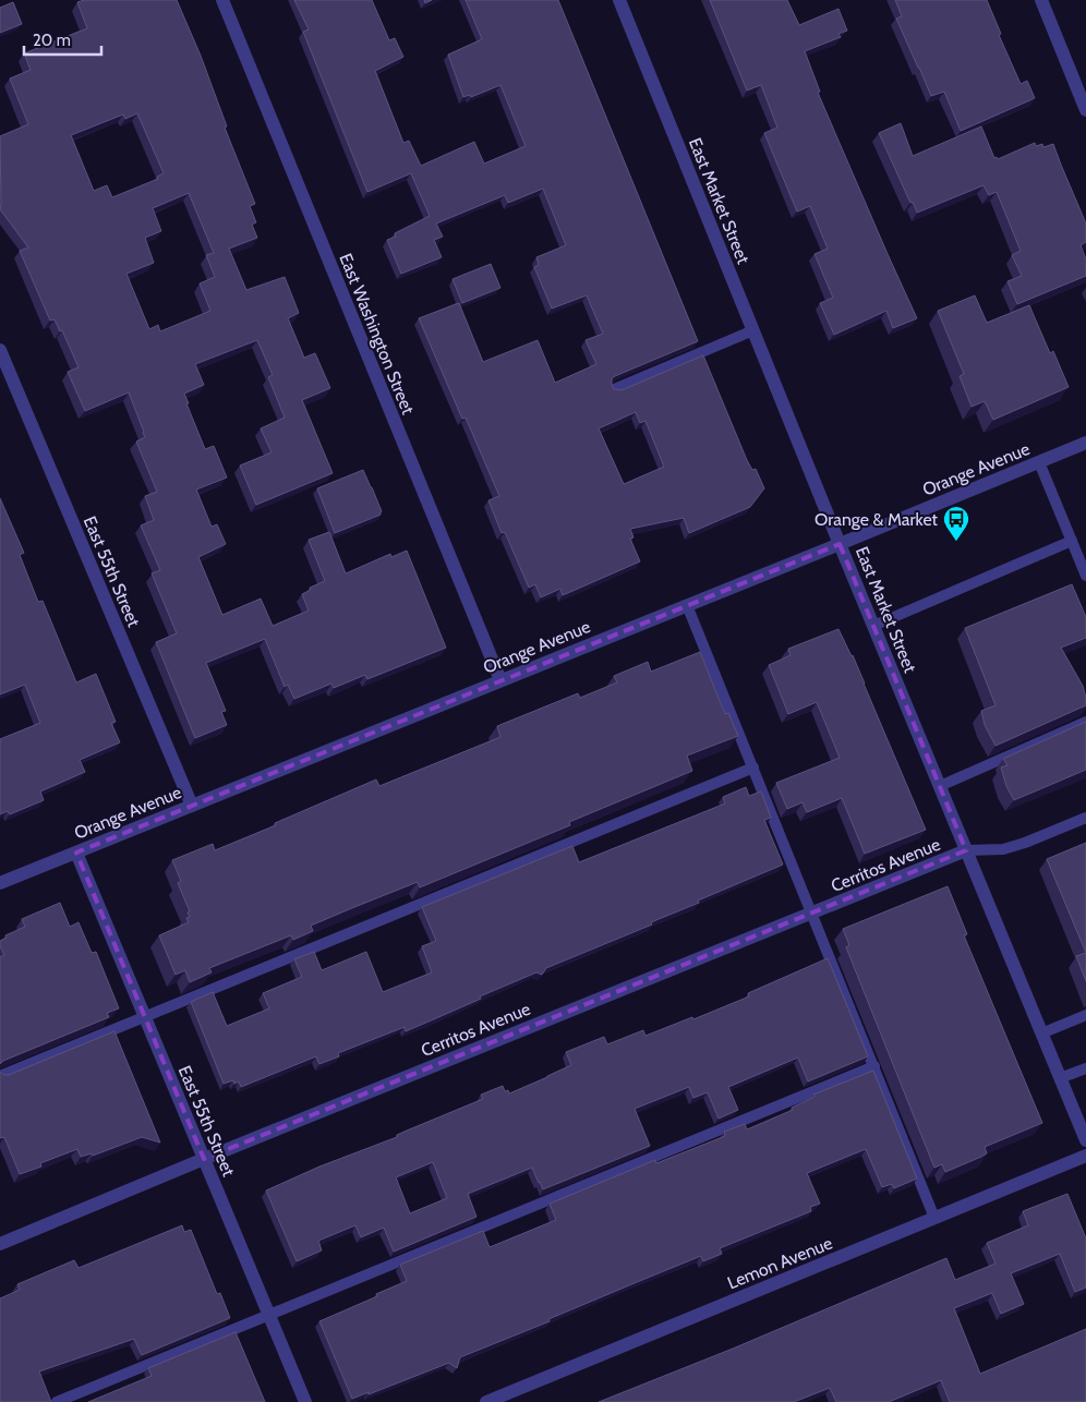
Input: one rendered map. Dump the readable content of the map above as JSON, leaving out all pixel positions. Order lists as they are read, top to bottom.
{
  "streets": {
    "street": [
      "East Market Street",
      "East Washington Street",
      "Orange Avenue",
      "East 55th Street",
      "Cerritos Avenue",
      "Lemon Avenue"
    ]
  },
  "crossings": [
    ["East Market Street", "Orange Avenue"],
    ["East Market Street", "Cerritos Avenue"],
    ["East Washington Street", "Orange Avenue"],
    ["Orange Avenue", "East 55th Street"],
    ["East 55th Street", "Cerritos Avenue"]
  ],
  "places": {
    "bus stop": ["Orange & Market"]
  },
  "scale_bar": "20 m"
}
